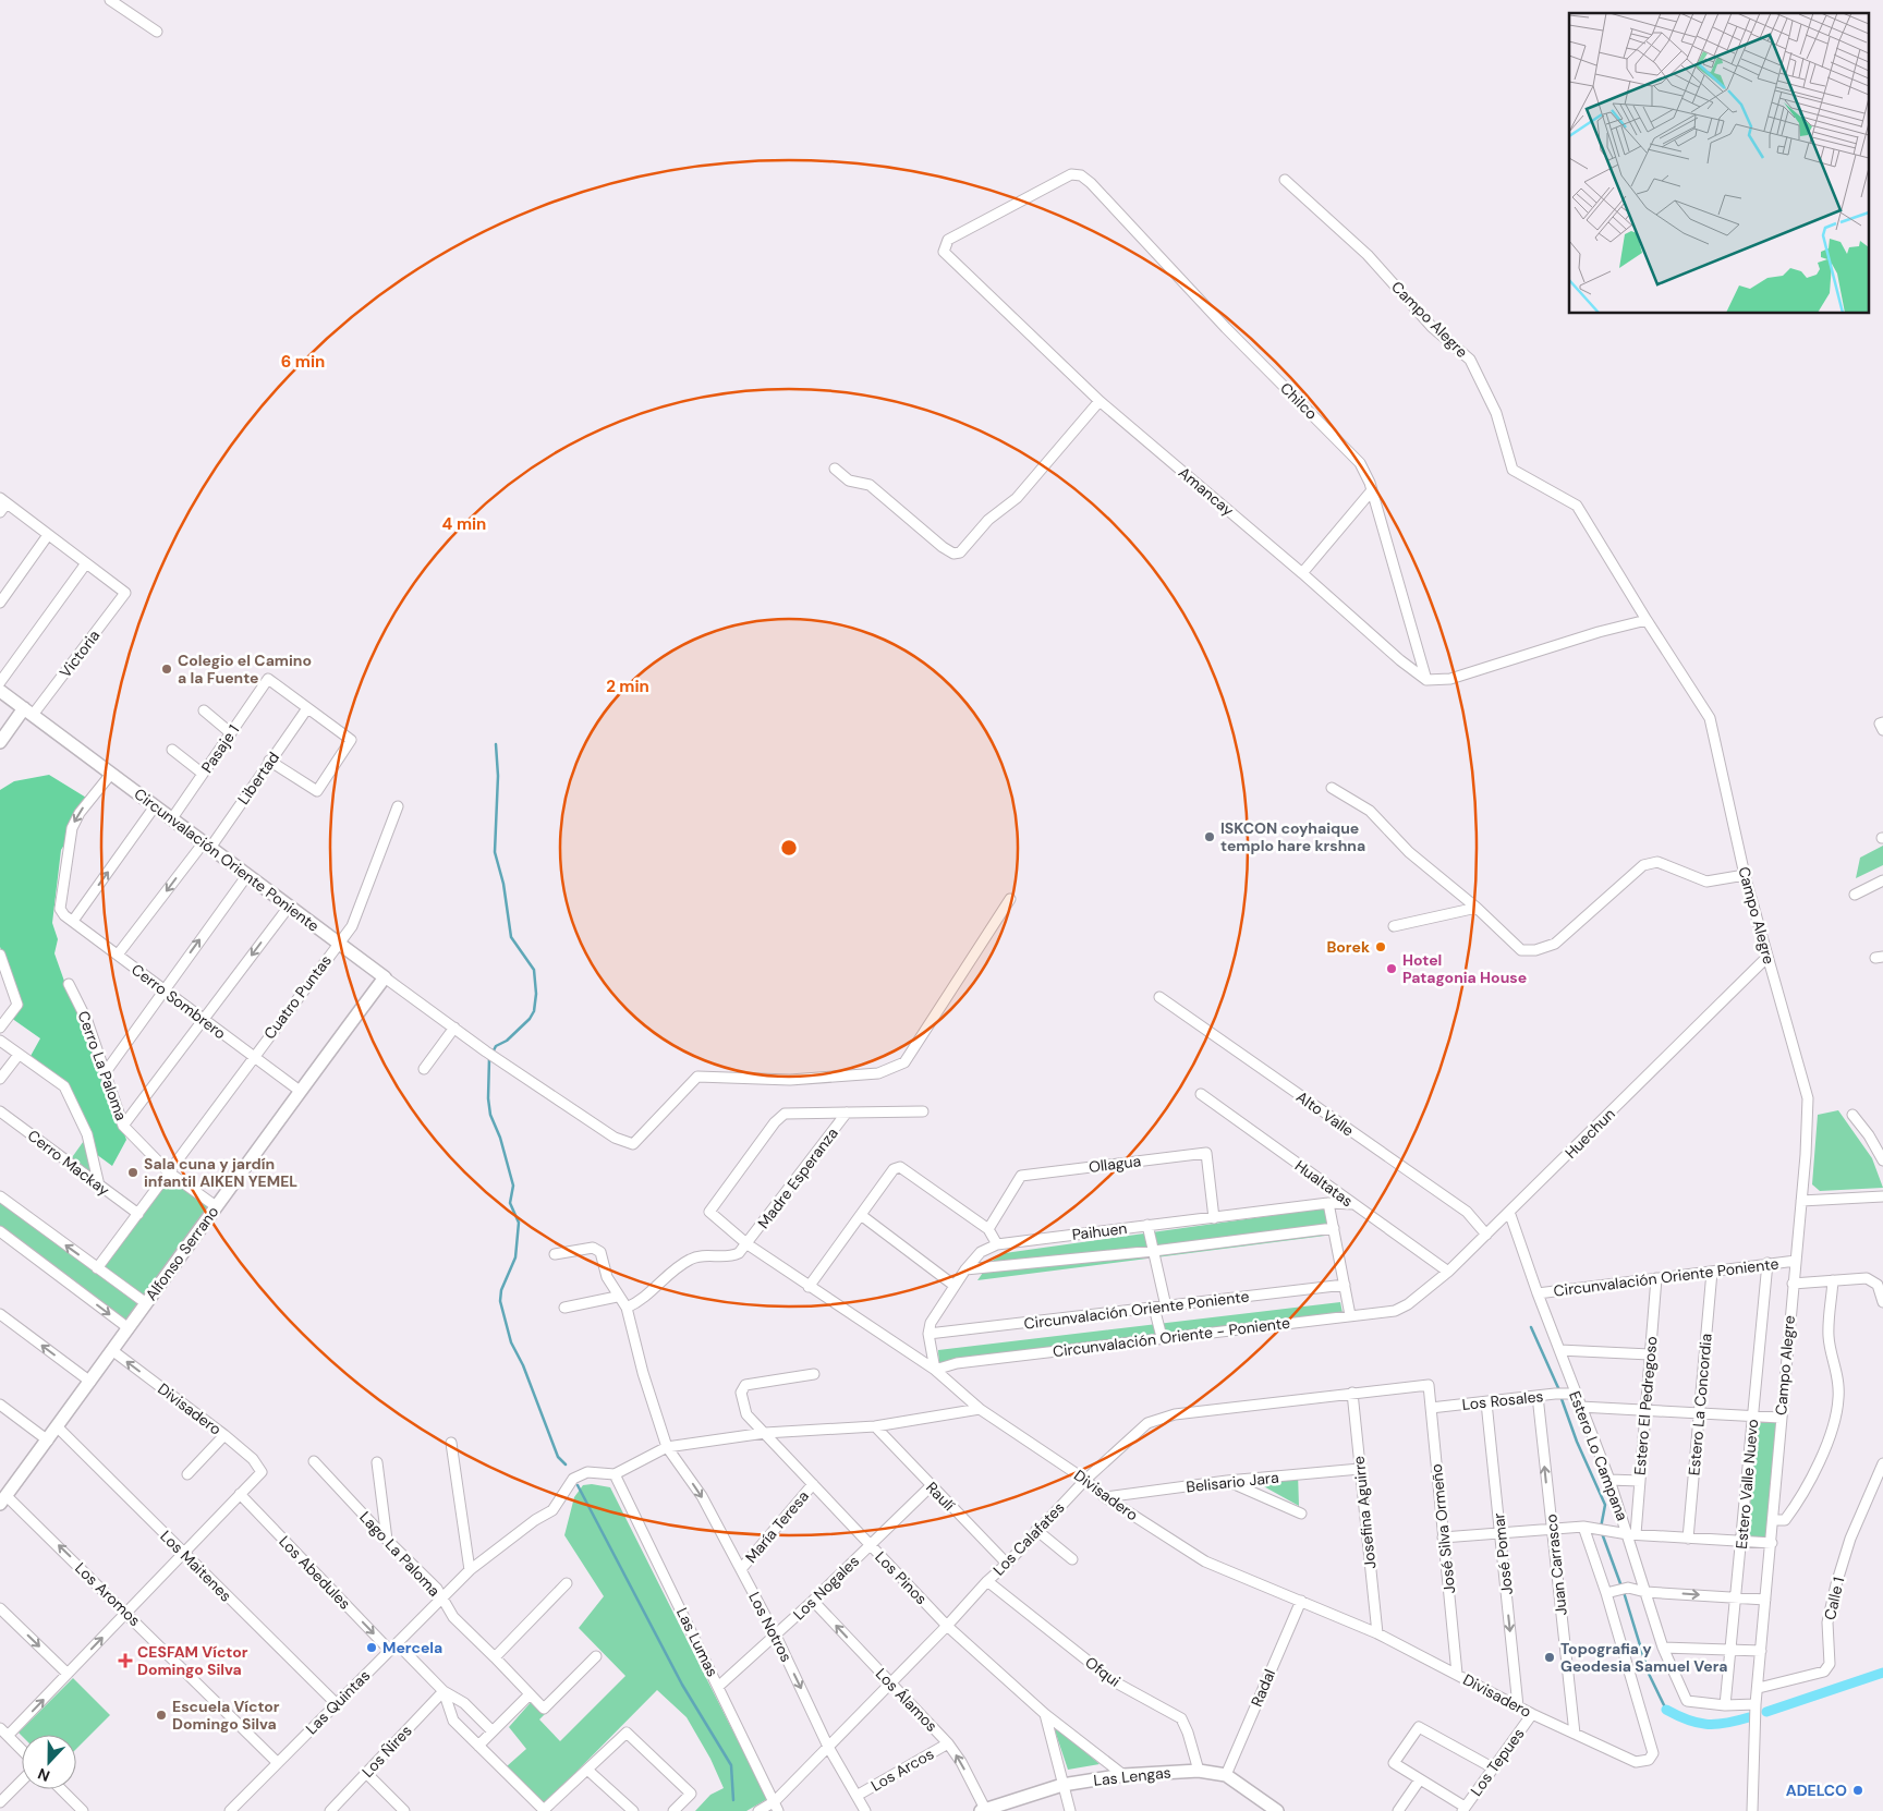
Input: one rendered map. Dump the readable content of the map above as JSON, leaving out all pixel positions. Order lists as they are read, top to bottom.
{
  "streets": {
    "street": [
      "Campo Alegre",
      "Chilco",
      "Amancay",
      "Victoria",
      "Pasaje 1",
      "Libertad",
      "Circunvalación Oriente Poniente",
      "Cuatro Puntas",
      "Cerro Sombrero",
      "Cerro La Paloma",
      "Alto Valle",
      "Huechun",
      "Cerro Mackay",
      "Ollagua",
      "Madre Esperanza",
      "Hualtatas",
      "Paihuen",
      "Alfonso Serrano",
      "Circunvalación Oriente - Poniente",
      "Los Rosales",
      "Estero La Concordia",
      "Estero El Pedregoso",
      "Divisadero",
      "Estero Lo Campana",
      "Belisario Jara",
      "Estero Valle Nuevo",
      "Raulí",
      "Josefina Aguirre",
      "María Teresa",
      "José Silva Ormeño",
      "Los Calafates",
      "Lago La Paloma",
      "José Pomar",
      "Juan Carrasco",
      "Los Maitenes",
      "Los Abedules",
      "Los Pinos",
      "Los Nogales",
      "Los Aromos",
      "Calle 1",
      "Los Notros",
      "Las Lumas",
      "Ofqui",
      "Radal",
      "Los Álamos",
      "Las Quintas",
      "Los Ñires",
      "Los Tepues",
      "Los Arcos",
      "Las Lengas"
    ]
  },
  "crossings": [
    ["Campo Alegre", "Circunvalación Oriente Poniente"],
    ["Campo Alegre", "Huechun"],
    ["Campo Alegre", "Calle 1"],
    ["Chilco", "Amancay"],
    ["Victoria", "Circunvalación Oriente Poniente"],
    ["Pasaje 1", "Libertad"],
    ["Pasaje 1", "Circunvalación Oriente Poniente"],
    ["Libertad", "Circunvalación Oriente Poniente"],
    ["Libertad", "Cerro Sombrero"],
    ["Circunvalación Oriente Poniente", "Cuatro Puntas"],
    ["Circunvalación Oriente Poniente", "Cerro Sombrero"],
    ["Circunvalación Oriente Poniente", "Paihuen"],
    ["Circunvalación Oriente Poniente", "Alfonso Serrano"],
    ["Circunvalación Oriente Poniente", "Estero La Concordia"],
    ["Circunvalación Oriente Poniente", "Estero El Pedregoso"],
    ["Circunvalación Oriente Poniente", "Estero Lo Campana"],
    ["Circunvalación Oriente Poniente", "Estero Valle Nuevo"],
    ["Cuatro Puntas", "Cerro Sombrero"],
    ["Cuatro Puntas", "Cerro La Paloma"],
    ["Cuatro Puntas", "Cerro Mackay"],
    ["Cerro Sombrero", "Alfonso Serrano"],
    ["Cerro La Paloma", "Alfonso Serrano"],
    ["Alto Valle", "Huechun"],
    ["Huechun", "Hualtatas"],
    ["Huechun", "Circunvalación Oriente - Poniente"],
    ["Huechun", "Estero Lo Campana"],
    ["Ollagua", "Paihuen"],
    ["Hualtatas", "Paihuen"],
    ["Alfonso Serrano", "Divisadero"],
    ["Alfonso Serrano", "Los Maitenes"],
    ["Alfonso Serrano", "Los Aromos"],
    ["Los Rosales", "Estero Lo Campana"],
    ["Los Rosales", "José Silva Ormeño"],
    ["Los Rosales", "José Pomar"],
    ["Los Rosales", "Juan Carrasco"],
    ["Estero El Pedregoso", "Estero Lo Campana"],
    ["Divisadero", "Belisario Jara"],
    ["Divisadero", "Josefina Aguirre"],
    ["Divisadero", "José Silva Ormeño"],
    ["Divisadero", "Los Calafates"],
    ["Divisadero", "José Pomar"],
    ["Divisadero", "Juan Carrasco"],
    ["Divisadero", "Los Abedules"],
    ["Divisadero", "Radal"],
    ["Divisadero", "Los Tepues"],
    ["Estero Lo Campana", "Estero Valle Nuevo"],
    ["Belisario Jara", "Josefina Aguirre"],
    ["Raulí", "Los Calafates"],
    ["Raulí", "Los Nogales"],
    ["Josefina Aguirre", "Los Calafates"],
    ["María Teresa", "Los Pinos"],
    ["María Teresa", "Los Notros"],
    ["José Silva Ormeño", "Los Calafates"],
    ["Los Calafates", "Los Pinos"],
    ["Los Calafates", "Los Notros"],
    ["Los Calafates", "Las Lumas"],
    ["Los Calafates", "Ofqui"],
    ["Los Calafates", "Los Álamos"],
    ["Lago La Paloma", "Las Quintas"],
    ["Los Maitenes", "Las Quintas"],
    ["Los Abedules", "Las Quintas"],
    ["Los Pinos", "Los Nogales"],
    ["Los Pinos", "Las Lengas"],
    ["Los Nogales", "Los Notros"],
    ["Los Nogales", "Las Lumas"],
    ["Los Nogales", "Los Álamos"],
    ["Los Aromos", "Las Quintas"],
    ["Los Notros", "Los Arcos"],
    ["Las Lumas", "Las Quintas"],
    ["Ofqui", "Las Lengas"],
    ["Radal", "Las Lengas"],
    ["Los Álamos", "Los Arcos"],
    ["Los Álamos", "Las Lengas"]
  ],
  "one_way": [
    "José Pomar",
    "Juan Carrasco",
    "Los Abedules",
    "Los Notros",
    "Los Álamos"
  ],
  "places": {
    "other": [
      "Colegio el Camino a la Fuente",
      "ISKCON coyhaique templo hare krshna",
      "Borek",
      "Hotel Patagonia House",
      "Sala cuna y jardín infantil AIKEN YEMEL",
      "Mercela",
      "Topografia y Geodesia Samuel Vera",
      "Escuela Víctor Domingo Silva",
      "ADELCO"
    ],
    "health": ["CESFAM Víctor Domingo Silva"]
  },
  "north": "bottom",
  "rings": ["6 min", "4 min", "2 min"]
}
